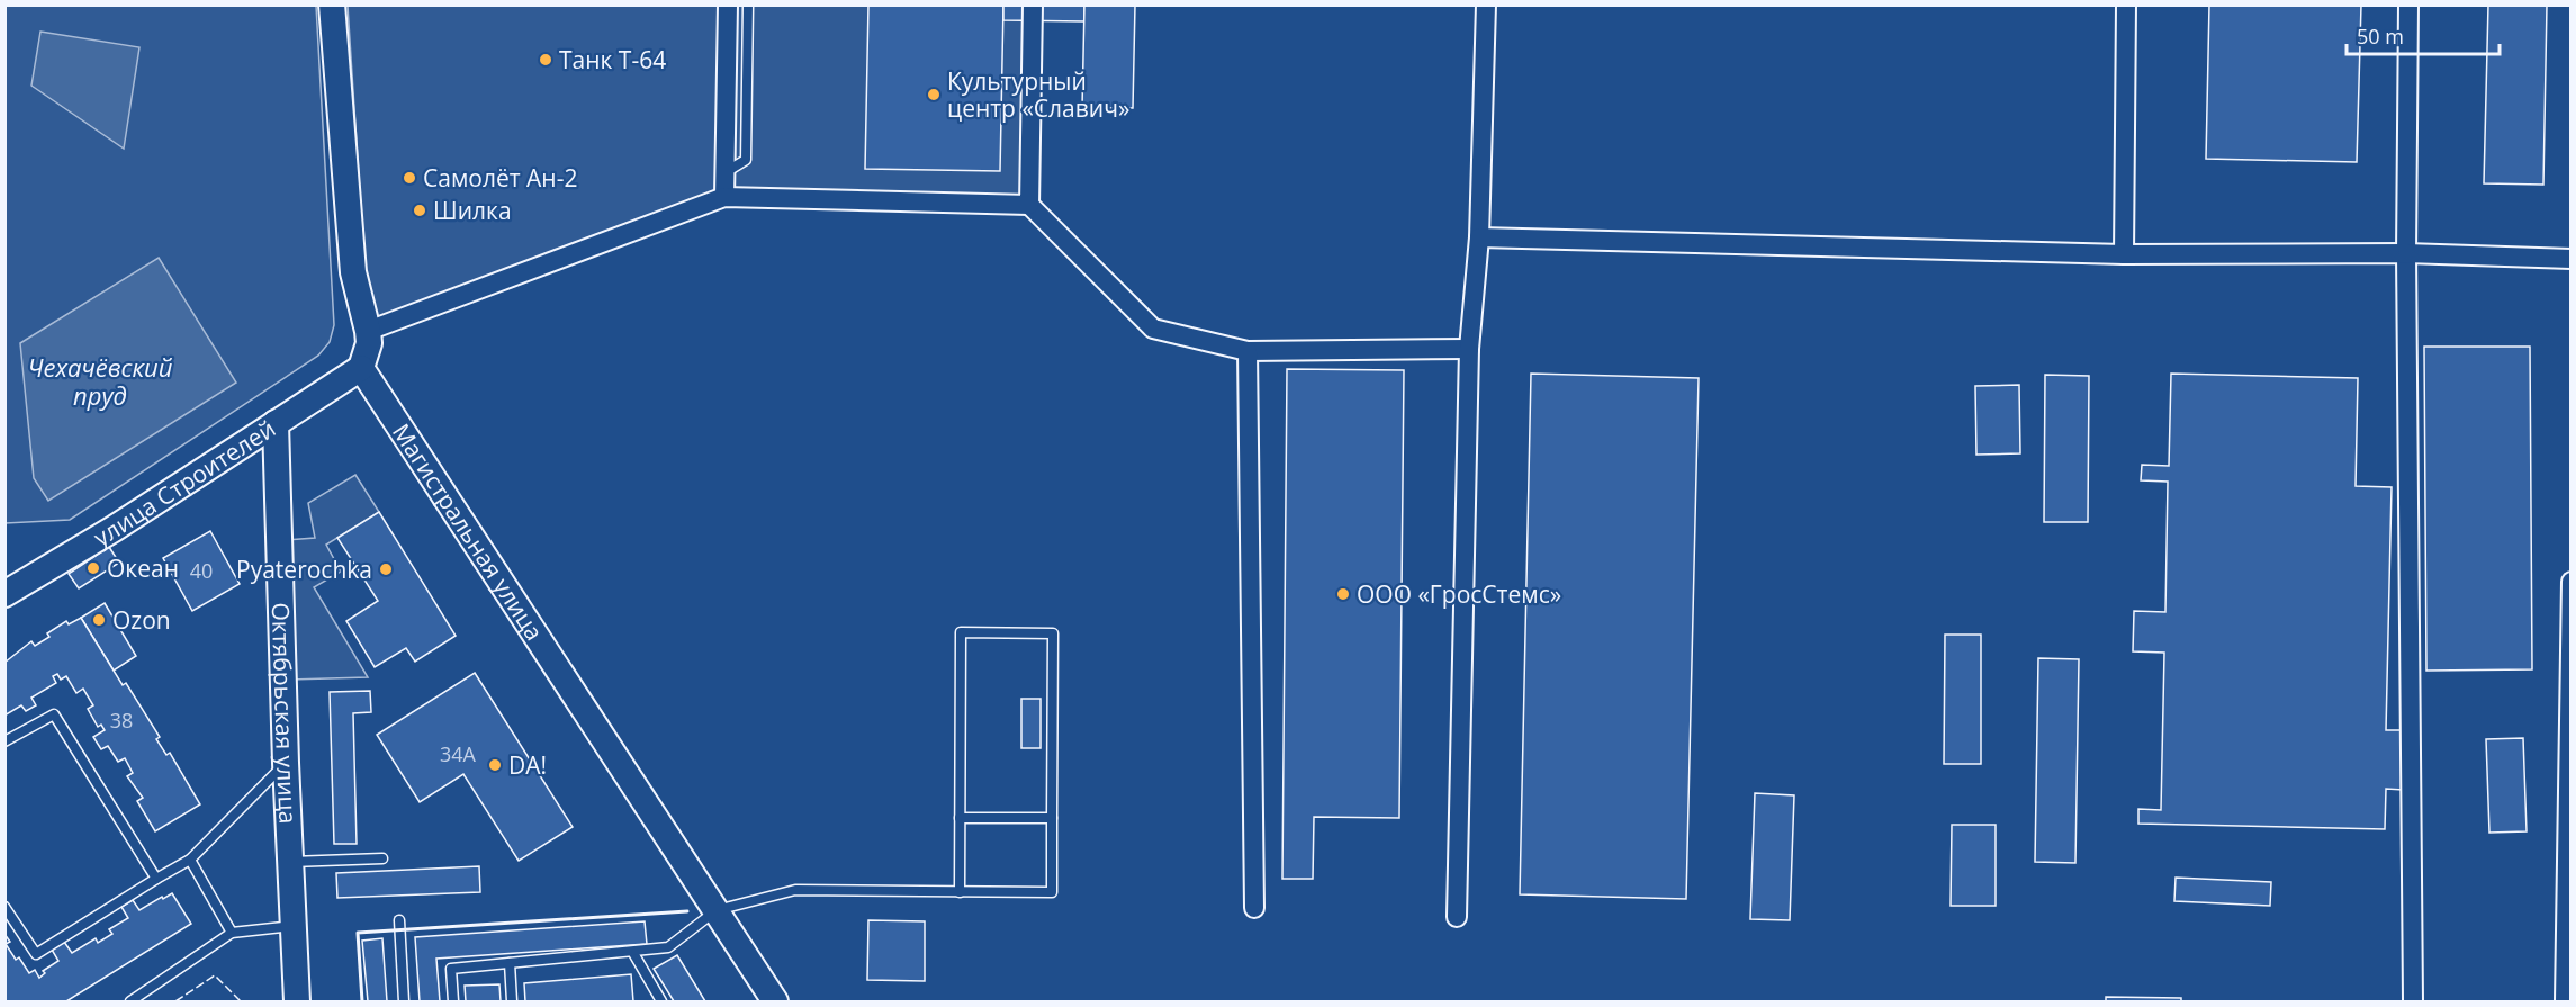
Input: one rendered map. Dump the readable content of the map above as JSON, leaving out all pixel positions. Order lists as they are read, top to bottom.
{
  "streets": {
    "main road": ["улица Строителей", "Магистральная улица", "Октябрьская улица"]
  },
  "crossings": [
    ["улица Строителей", "Магистральная улица"],
    ["улица Строителей", "Октябрьская улица"]
  ],
  "water": ["Чехачёвский пруд"],
  "places": [
    "Танк Т-64",
    "Культурный центр «Славич»",
    "Самолёт Ан-2",
    "Шилка",
    "Океан",
    "Pyaterochka",
    "ООО «ГросСтемс»",
    "Ozon",
    "DA!"
  ],
  "house_numbers": ["40", "38", "34А"],
  "scale_bar": "50 m"
}
